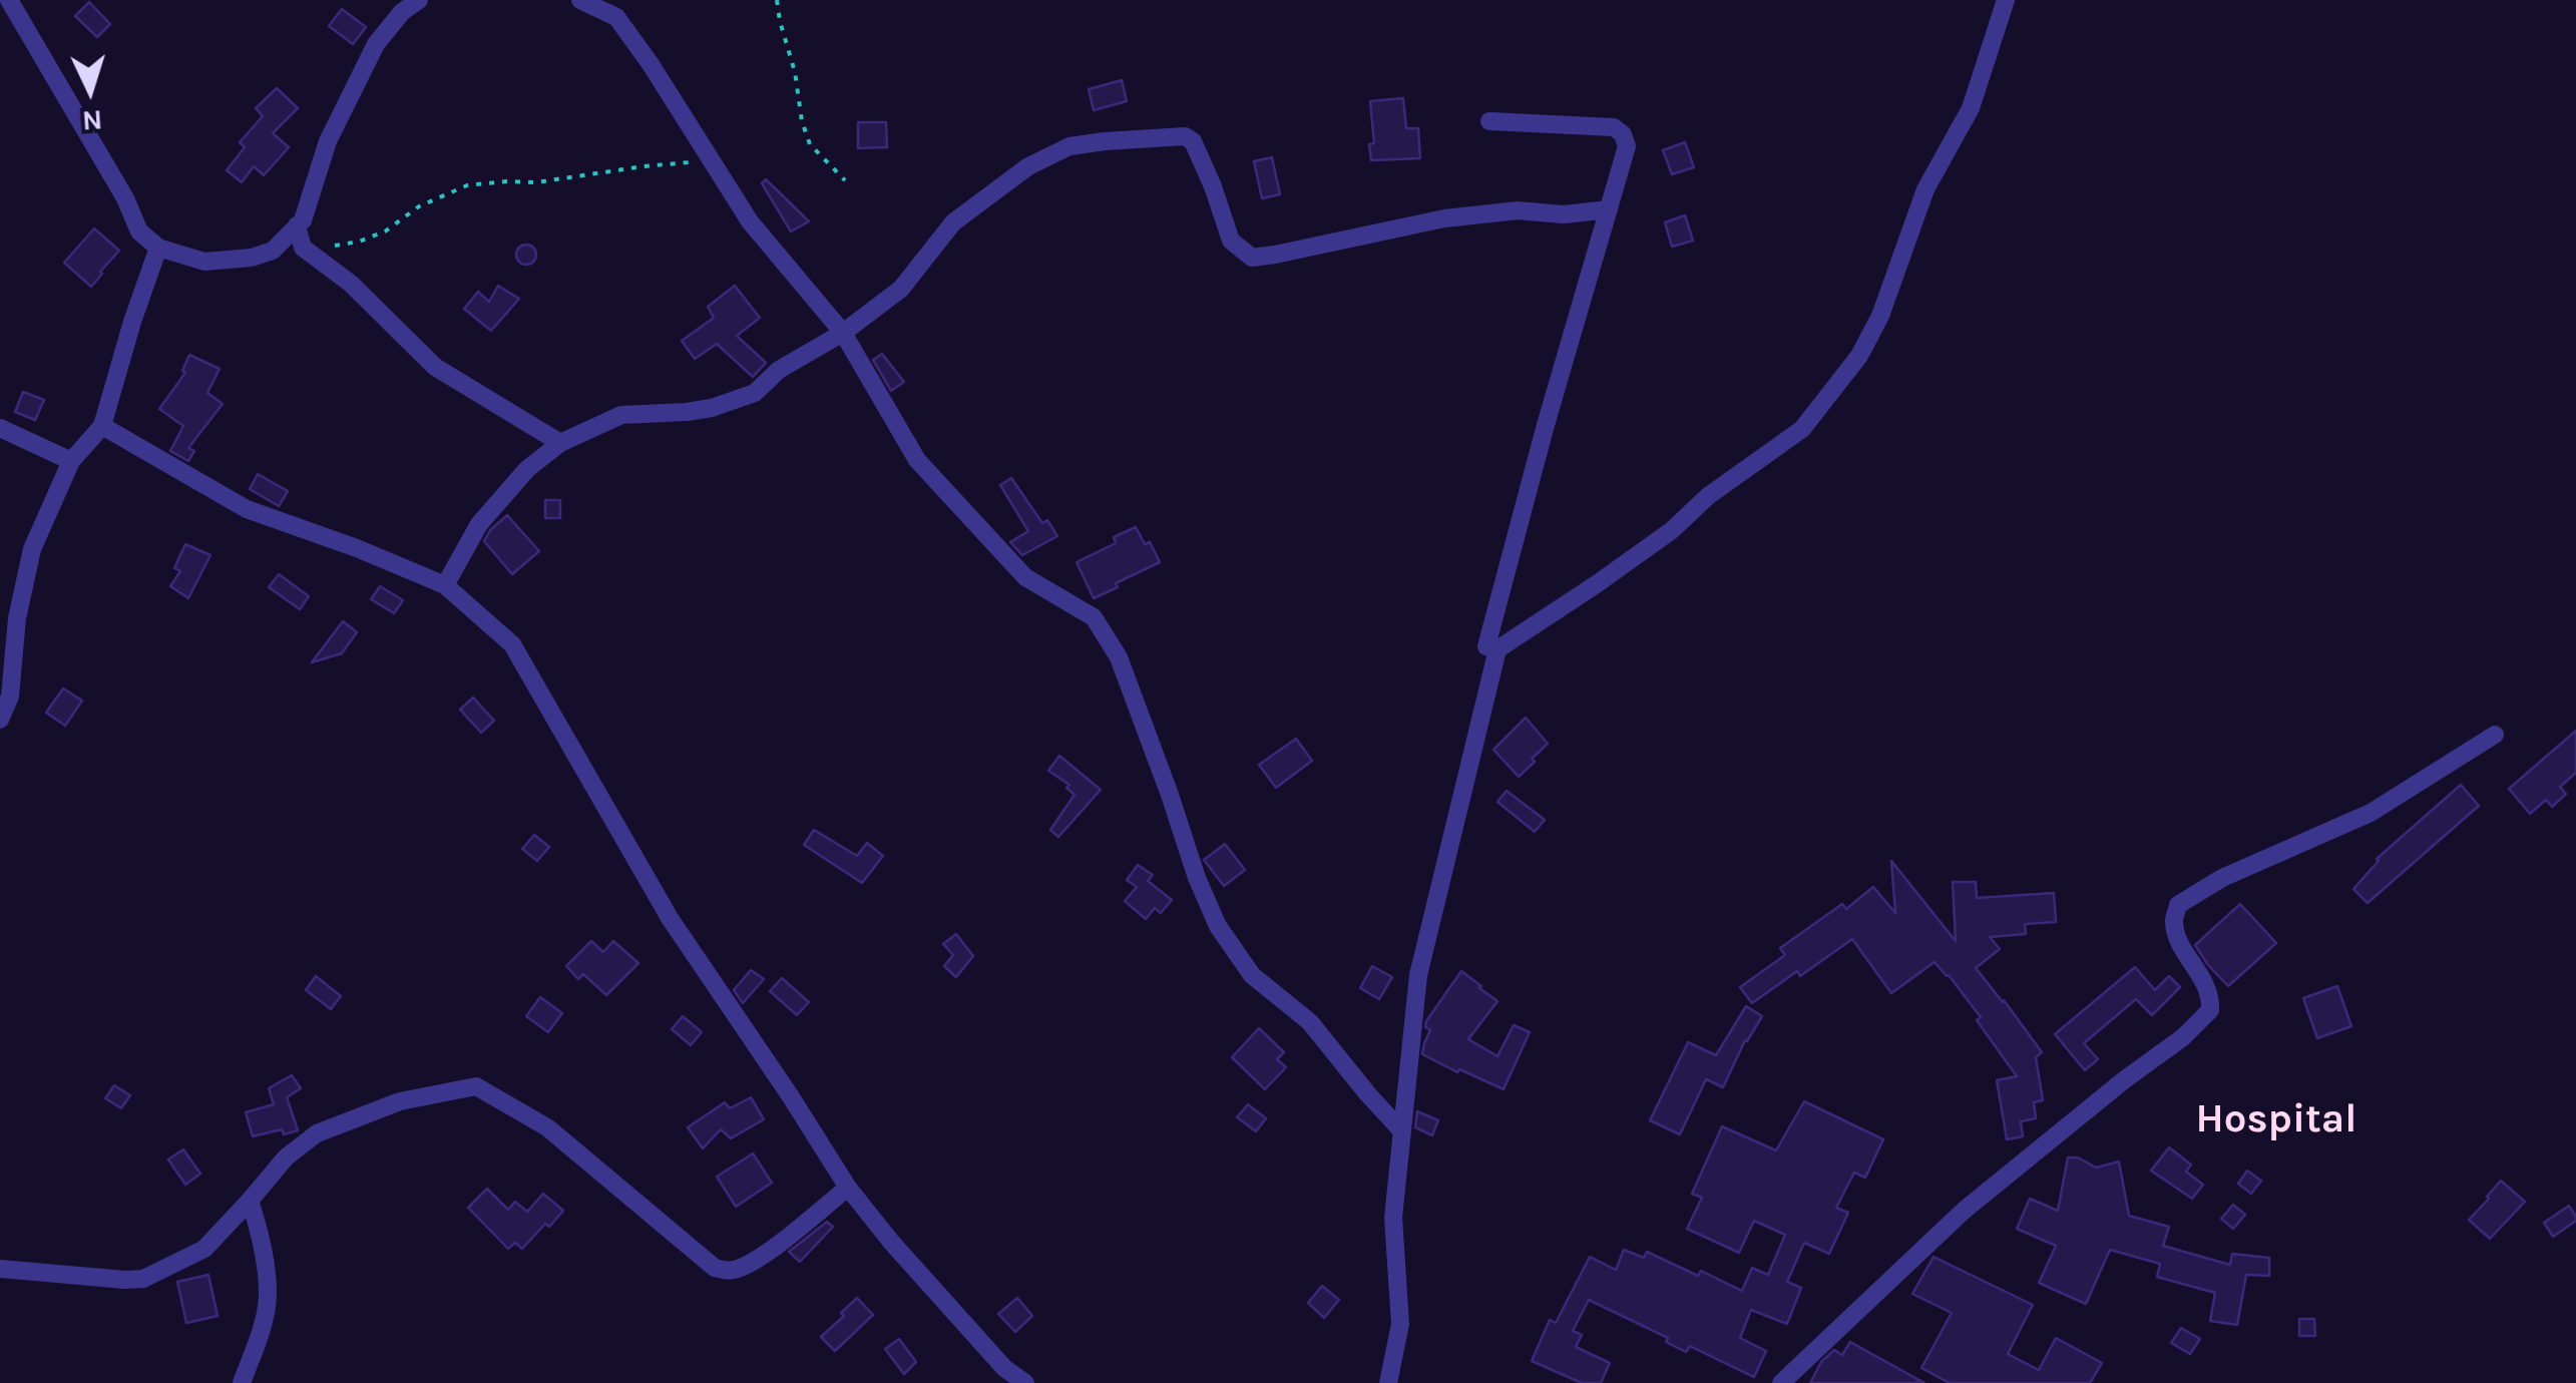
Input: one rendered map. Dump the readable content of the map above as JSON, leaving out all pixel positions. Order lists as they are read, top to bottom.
{
  "districts": ["Hospital"],
  "north": "bottom"
}
